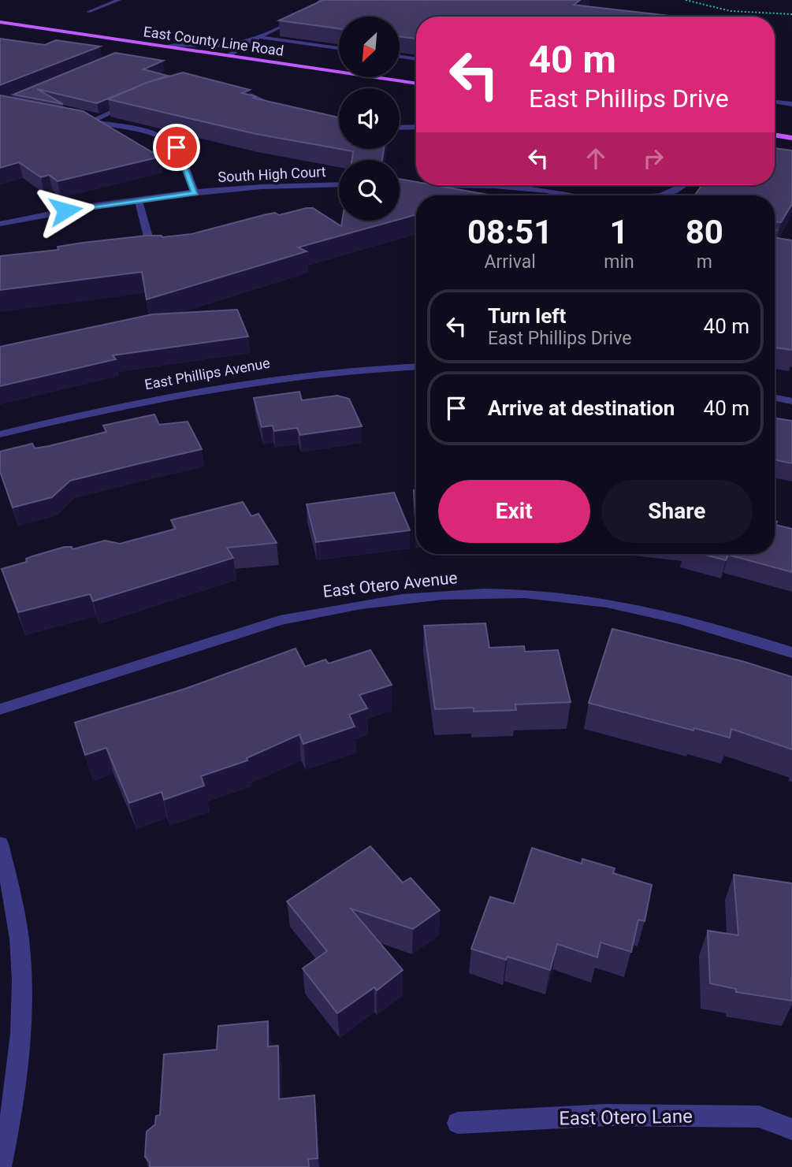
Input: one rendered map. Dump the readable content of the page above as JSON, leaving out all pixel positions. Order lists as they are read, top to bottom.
{
  "streets": {
    "main road": ["East County Line Road"],
    "street": [
      "South High Court",
      "East Phillips Avenue",
      "East Otero Avenue",
      "East Otero Lane"
    ]
  },
  "north": "bottom left",
  "page": {
    "turn": ["40 m", "East Phillips Drive"],
    "eta": [
      "08:51",
      "Arrival",
      "1",
      "min",
      "80",
      "m"
    ],
    "list": [
      {
        "name": "Turn left",
        "note": "East Phillips Drive",
        "value": "40 m"
      },
      {
        "name": "Arrive at destination",
        "value": "40 m"
      }
    ],
    "buttons": ["Exit", "Share"]
  }
}
